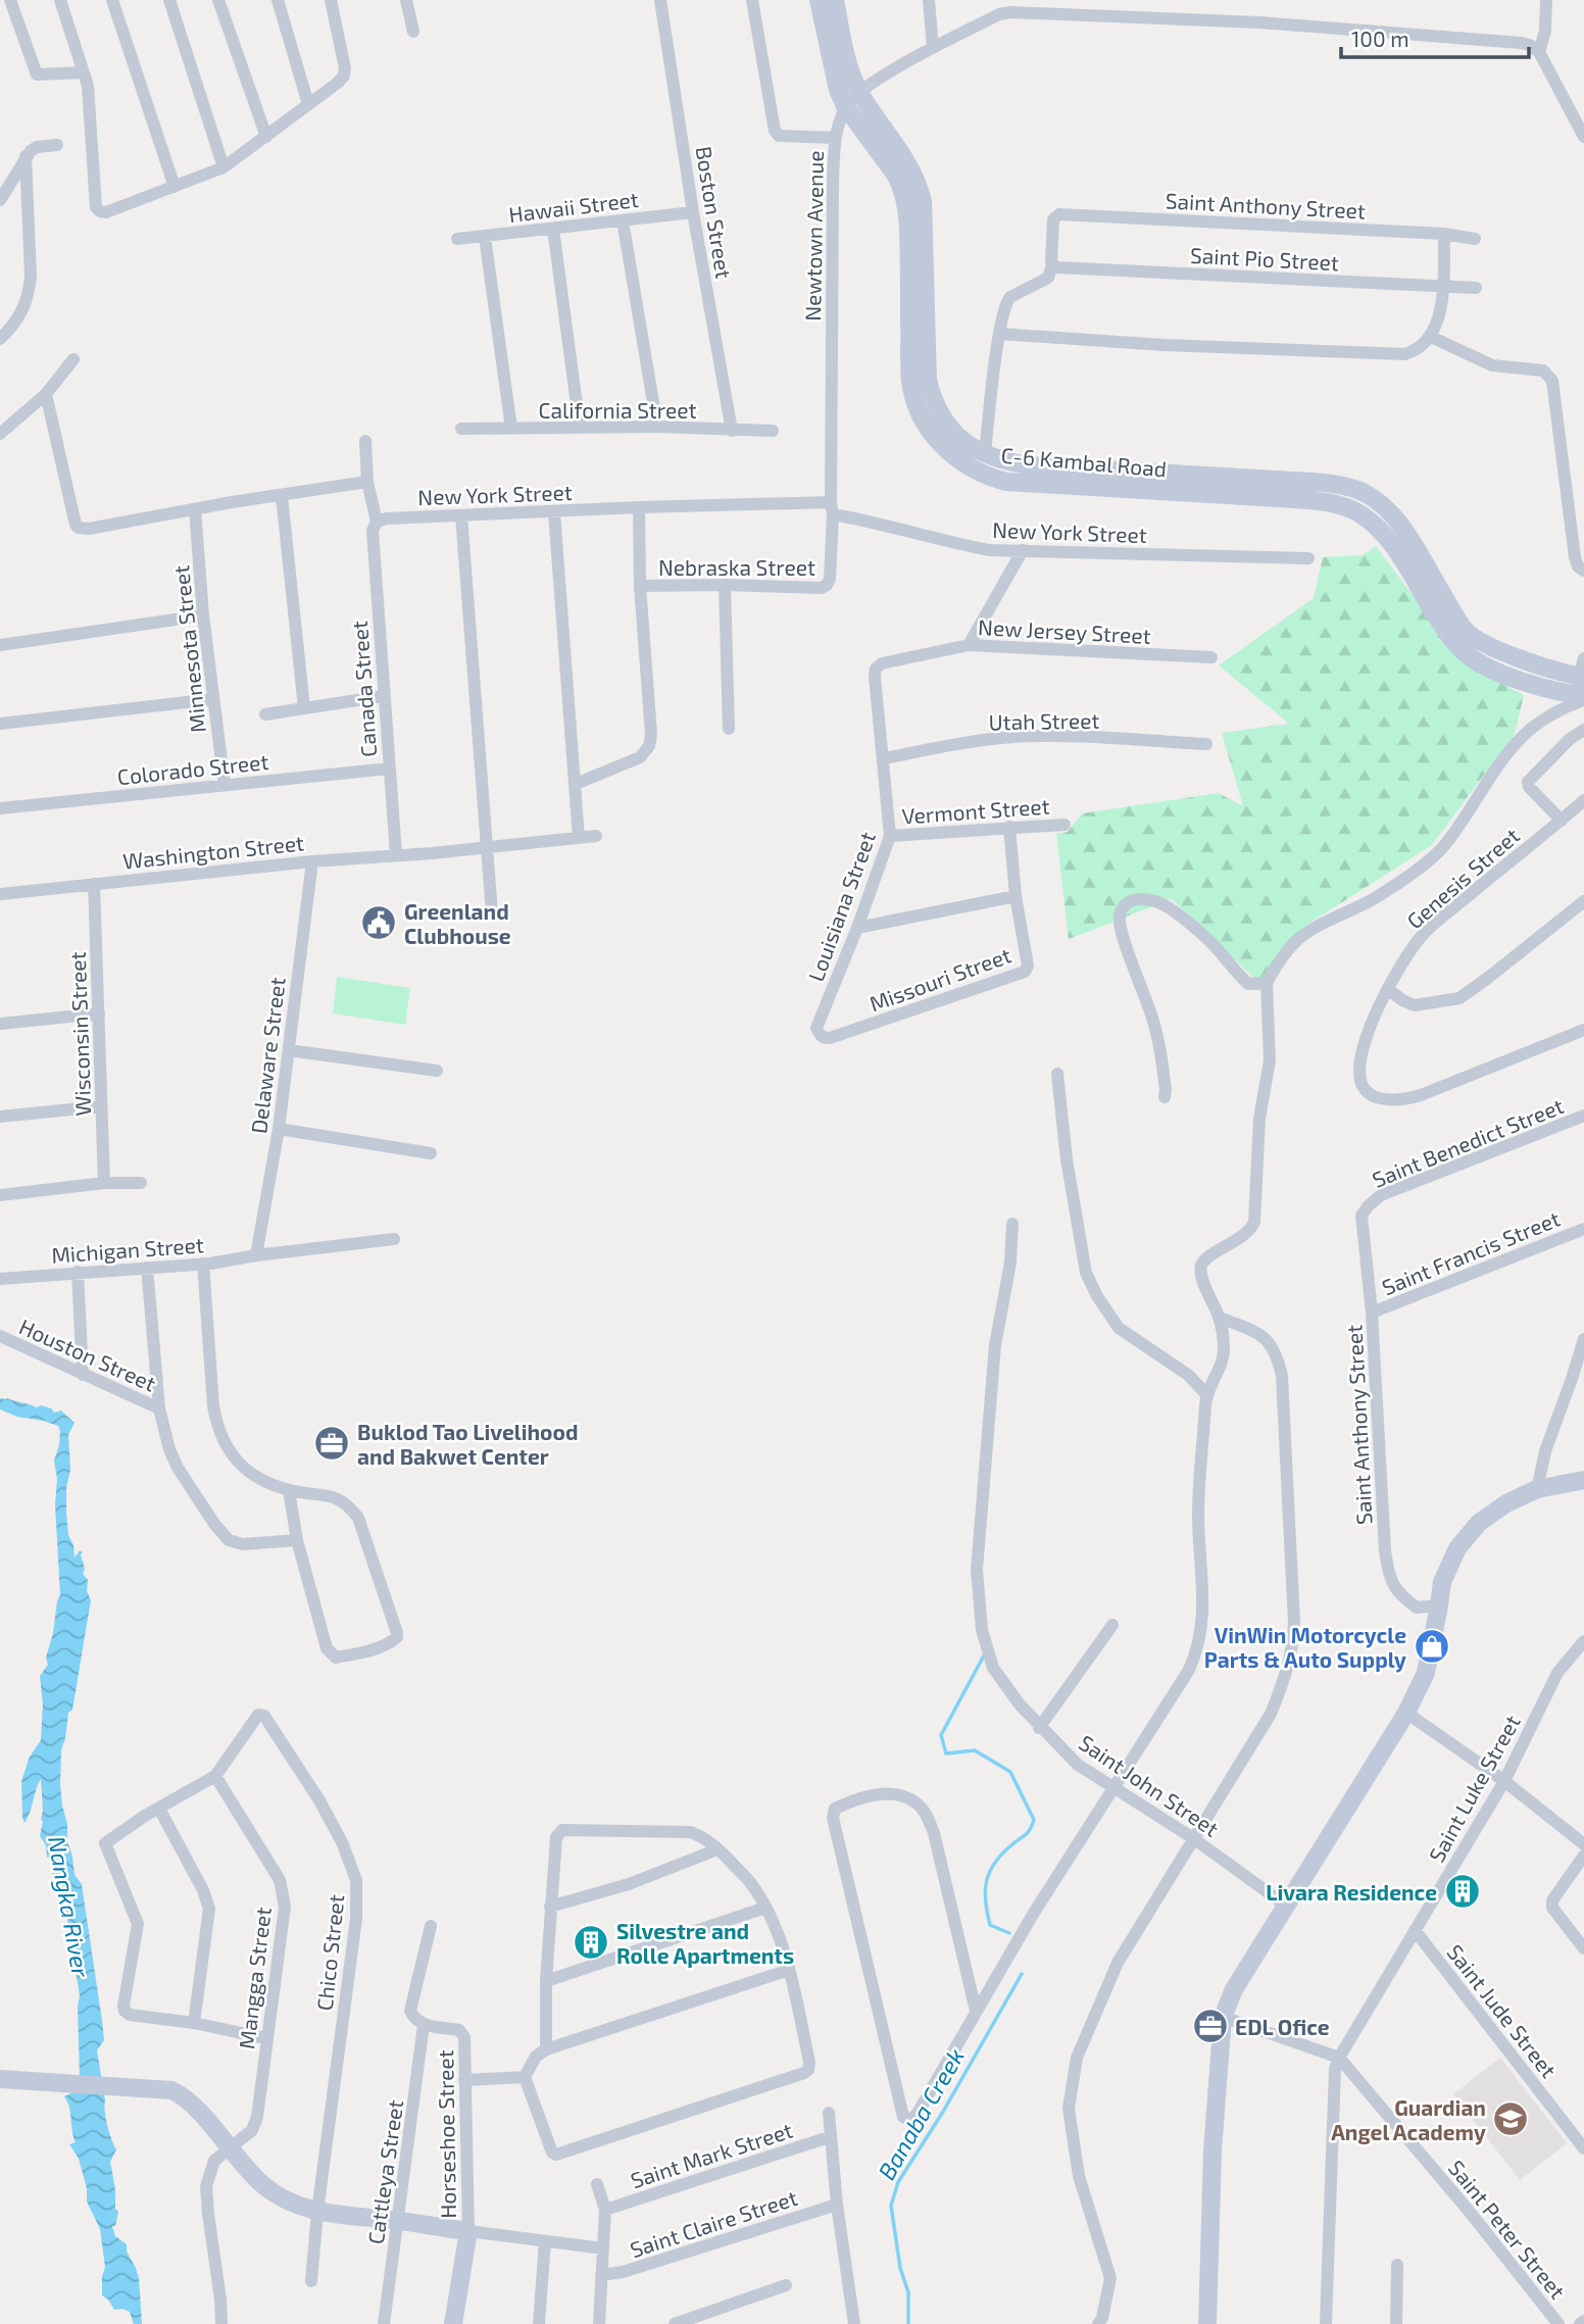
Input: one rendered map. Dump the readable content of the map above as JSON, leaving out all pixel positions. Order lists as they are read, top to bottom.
{
  "streets": {
    "main road": ["C-6 Kambal Road"],
    "street": [
      "Saint Anthony Street",
      "Hawaii Street",
      "Boston Street",
      "Newtown Avenue",
      "Saint Pio Street",
      "California Street",
      "New York Street",
      "Nebraska Street",
      "New Jersey Street",
      "Minnesota Street",
      "Canada Street",
      "Utah Street",
      "Colorado Street",
      "Vermont Street",
      "Washington Street",
      "Genesis Street",
      "Louisiana Street",
      "Missouri Street",
      "Wisconsin Street",
      "Delaware Street",
      "Saint Benedict Street",
      "Michigan Street",
      "Saint Francis Street",
      "Houston Street",
      "Saint John Street",
      "Saint Luke Street",
      "Chico Street",
      "Mangga Street",
      "Saint Jude Street",
      "Horseshoe Street",
      "Saint Mark Street",
      "Cattleya Street",
      "Saint Claire Street",
      "Saint Peter Street"
    ]
  },
  "crossings": [
    ["Saint Anthony Street", "Saint Pio Street"],
    ["Saint Anthony Street", "Saint Benedict Street"],
    ["Saint Anthony Street", "Saint Francis Street"],
    ["Hawaii Street", "Boston Street"],
    ["Boston Street", "California Street"],
    ["Newtown Avenue", "C-6 Kambal Road"],
    ["Newtown Avenue", "New York Street"],
    ["Newtown Avenue", "Nebraska Street"],
    ["New York Street", "Nebraska Street"],
    ["New York Street", "Canada Street"],
    ["New Jersey Street", "Louisiana Street"],
    ["Minnesota Street", "Colorado Street"],
    ["Canada Street", "Colorado Street"],
    ["Canada Street", "Washington Street"],
    ["Utah Street", "Louisiana Street"],
    ["Vermont Street", "Louisiana Street"],
    ["Vermont Street", "Missouri Street"],
    ["Washington Street", "Wisconsin Street"],
    ["Washington Street", "Delaware Street"],
    ["Louisiana Street", "Missouri Street"],
    ["Delaware Street", "Michigan Street"],
    ["Saint Luke Street", "Saint Jude Street"],
    ["Saint Luke Street", "Saint Peter Street"],
    ["Chico Street", "Mangga Street"],
    ["Horseshoe Street", "Cattleya Street"]
  ],
  "water": ["Nangka River", "Banaba Creek"],
  "places": {
    "public building": ["Greenland Clubhouse"],
    "office": ["Buklod Tao Livelihood and Bakwet Center", "EDL Ofice"],
    "shop": ["VinWin Motorcycle Parts & Auto Supply"],
    "building": ["Livara Residence", "Silvestre and Rolle Apartments"],
    "school or university": ["Guardian Angel Academy"]
  },
  "scale_bar": "100 m"
}
